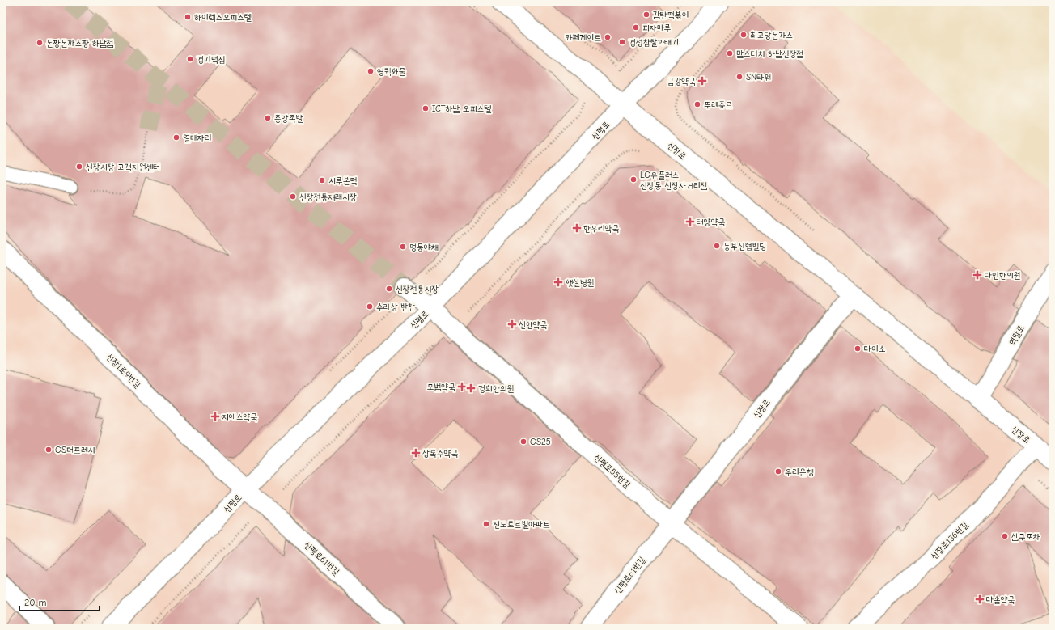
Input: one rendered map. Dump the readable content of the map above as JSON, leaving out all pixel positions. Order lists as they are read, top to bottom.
{
  "streets": {
    "street": [
      "신평로",
      "신장로",
      "역말로",
      "신장1로9번길",
      "신평로55번길",
      "신장로136번길",
      "신평로61번길"
    ]
  },
  "crossings": [
    ["신평로", "신장로"],
    ["신평로", "신장1로9번길"],
    ["신평로", "신평로55번길"],
    ["신평로", "신평로61번길"],
    ["신장로", "역말로"],
    ["신장로", "신평로55번길"],
    ["신장로", "신장로136번길"],
    ["신장로", "신평로61번길"],
    ["신장1로9번길", "신평로61번길"],
    ["신평로55번길", "신평로61번길"]
  ],
  "places": {
    "other": [
      "감탄떡볶이",
      "하이렉스오피스텔",
      "피자마루",
      "최고당돈가스",
      "카페게이트",
      "경성찹쌀꽈배기",
      "돈짱돈까스짱 하남점",
      "맘스터치 하남신장점",
      "경기떡집",
      "영퀵화물",
      "SN타워",
      "뚜레쥬르",
      "ICT하남 오피스텔",
      "중앙족발",
      "열매자리",
      "신장시장 고객지원센터",
      "LG유플러스 신장동 신장사거리점",
      "시루본떡",
      "신장전통재래시장",
      "동부신협빌딩",
      "명동야채",
      "신장전통시장",
      "수라상 반찬",
      "다이소",
      "GS25",
      "GS더프레시",
      "우리은행",
      "진도로르빌아파트",
      "삼구포차"
    ],
    "health": [
      "금강약국",
      "태양약국",
      "한우리약국",
      "다인한의원",
      "햇살병원",
      "선한약국",
      "모범약국",
      "경희한의원",
      "지에스약국",
      "상록수약국",
      "다솜약국"
    ]
  },
  "scale_bar": "20 m"
}
